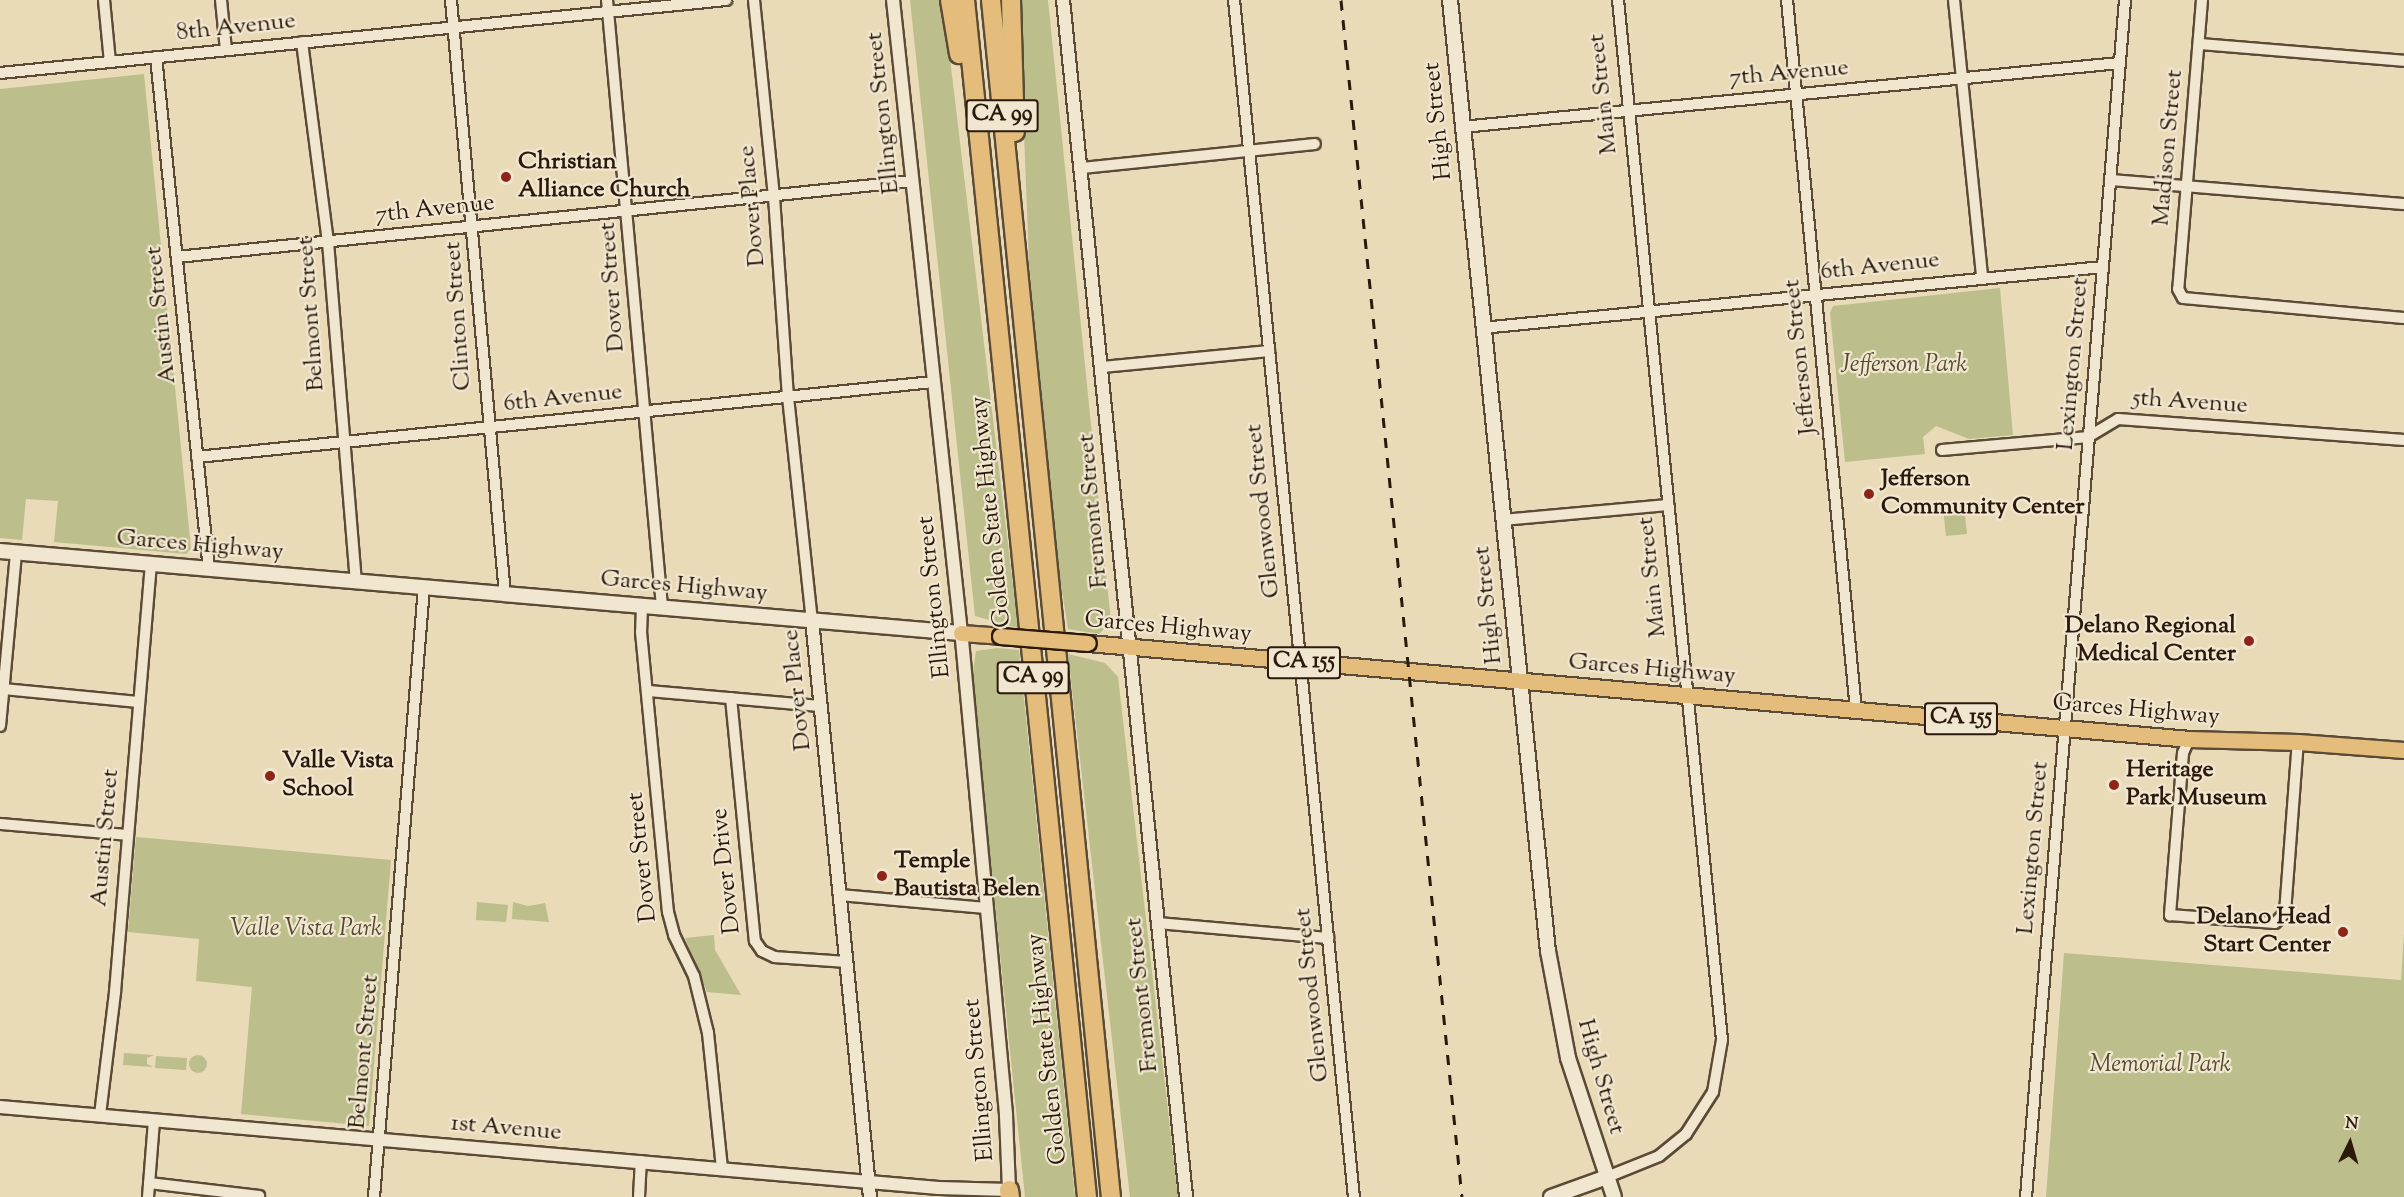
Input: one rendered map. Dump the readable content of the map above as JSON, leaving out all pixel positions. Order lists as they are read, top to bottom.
{
  "streets": {
    "highway": ["CA 99", "Golden State Highway"],
    "main road": [
      "Main Street",
      "High Street",
      "Garces Highway",
      "CA 155"
    ],
    "street": [
      "8th Avenue",
      "7th Avenue",
      "Ellington Street",
      "Madison Street",
      "Dover Place",
      "6th Avenue",
      "Dover Street",
      "Belmont Street",
      "Austin Street",
      "Clinton Street",
      "Jefferson Street",
      "Lexington Street",
      "5th Avenue",
      "Fremont Street",
      "Glenwood Street",
      "Dover Drive",
      "1st Avenue"
    ]
  },
  "crossings": [
    ["8th Avenue", "Dover Street"],
    ["8th Avenue", "Belmont Street"],
    ["8th Avenue", "Austin Street"],
    ["8th Avenue", "Clinton Street"],
    ["7th Avenue", "Main Street"],
    ["7th Avenue", "Ellington Street"],
    ["7th Avenue", "High Street"],
    ["7th Avenue", "Dover Place"],
    ["7th Avenue", "Dover Street"],
    ["7th Avenue", "Belmont Street"],
    ["7th Avenue", "Austin Street"],
    ["7th Avenue", "Clinton Street"],
    ["7th Avenue", "Jefferson Street"],
    ["7th Avenue", "Lexington Street"],
    ["Main Street", "High Street"],
    ["Main Street", "6th Avenue"],
    ["Main Street", "Garces Highway"],
    ["Ellington Street", "6th Avenue"],
    ["Ellington Street", "Garces Highway"],
    ["Ellington Street", "1st Avenue"],
    ["High Street", "6th Avenue"],
    ["High Street", "Garces Highway"],
    ["Dover Place", "6th Avenue"],
    ["Dover Place", "Garces Highway"],
    ["Dover Place", "Dover Drive"],
    ["Dover Place", "1st Avenue"],
    ["6th Avenue", "Dover Street"],
    ["6th Avenue", "Belmont Street"],
    ["6th Avenue", "Austin Street"],
    ["6th Avenue", "Clinton Street"],
    ["6th Avenue", "Jefferson Street"],
    ["6th Avenue", "Lexington Street"],
    ["Dover Street", "Garces Highway"],
    ["Dover Street", "1st Avenue"],
    ["Belmont Street", "Garces Highway"],
    ["Belmont Street", "1st Avenue"],
    ["Austin Street", "Garces Highway"],
    ["Austin Street", "1st Avenue"],
    ["Clinton Street", "Garces Highway"],
    ["Jefferson Street", "Garces Highway"],
    ["Lexington Street", "5th Avenue"],
    ["Lexington Street", "Garces Highway"],
    ["Fremont Street", "Garces Highway"],
    ["Glenwood Street", "Garces Highway"]
  ],
  "parks": ["Jefferson Park", "Valle Vista Park", "Memorial Park"],
  "places": [
    "Christian Alliance Church",
    "Jefferson Community Center",
    "Delano Regional Medical Center",
    "Valle Vista School",
    "Heritage Park Museum",
    "Temple Bautista Belen",
    "Delano Head Start Center"
  ],
  "north": "top"
}
